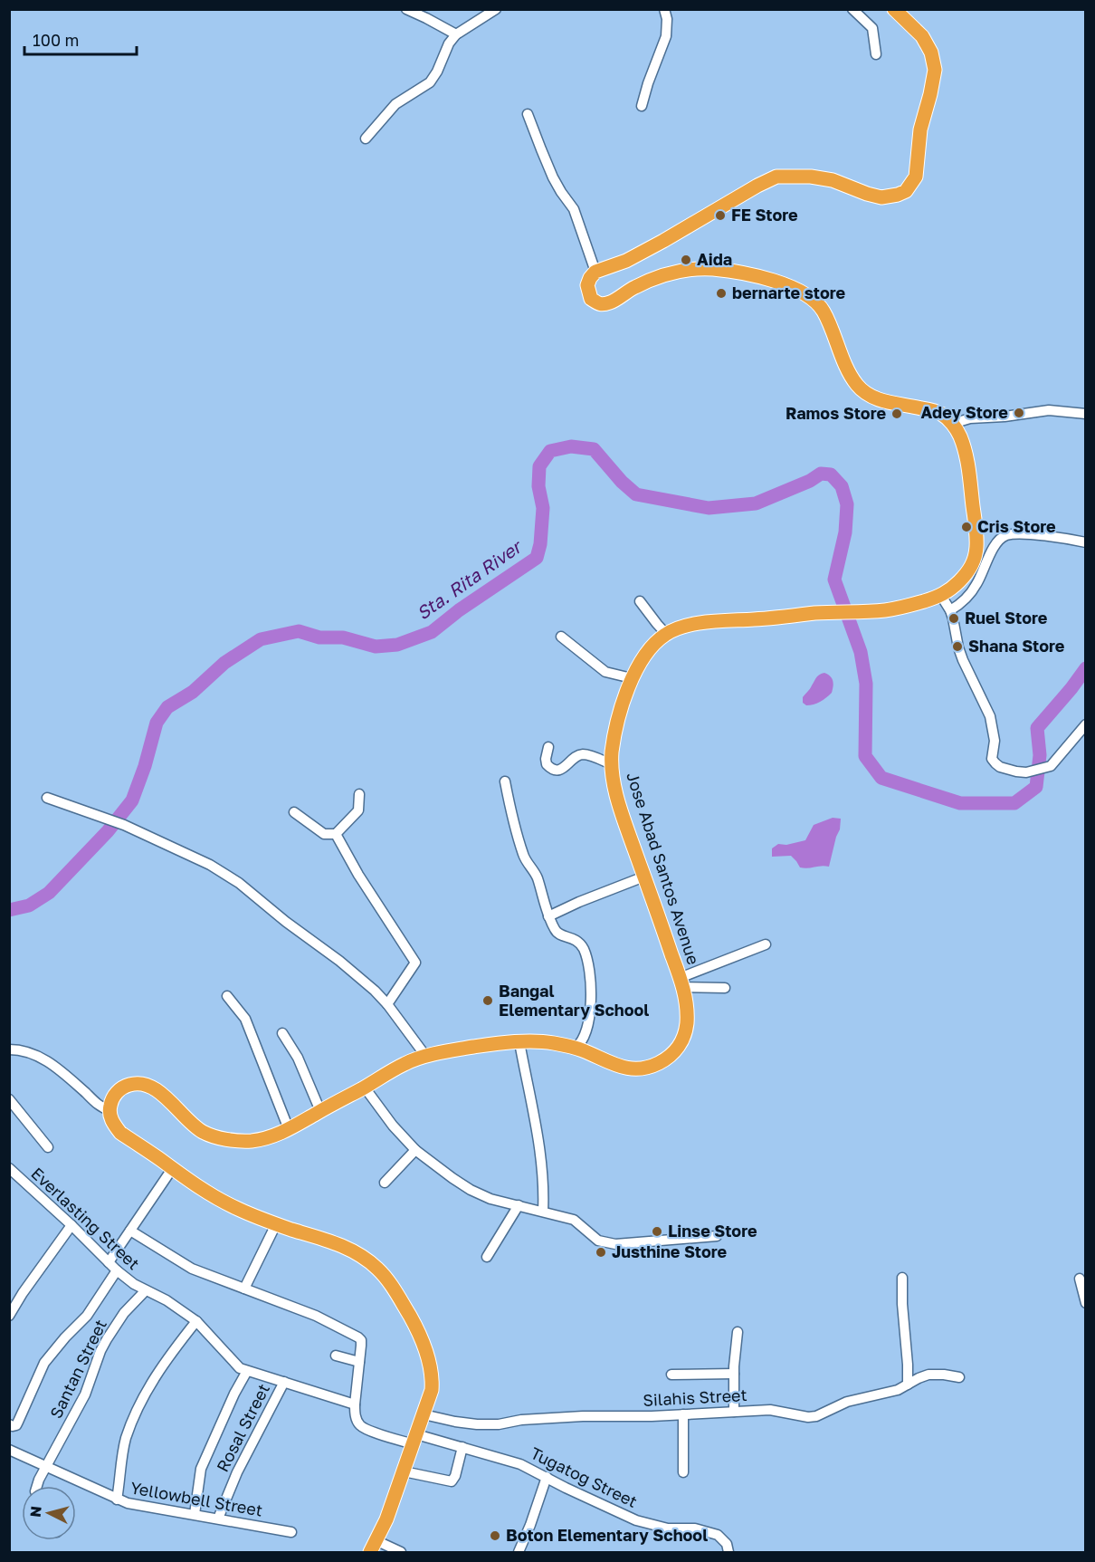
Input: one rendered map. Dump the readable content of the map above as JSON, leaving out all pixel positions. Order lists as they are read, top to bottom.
{
  "streets": {
    "highway": ["Jose Abad Santos Avenue"],
    "street": [
      "Everlasting Street",
      "Santan Street",
      "Silahis Street",
      "Rosal Street",
      "Tugatog Street",
      "Yellowbell Street"
    ]
  },
  "crossings": [
    ["Everlasting Street", "Santan Street"],
    ["Everlasting Street", "Rosal Street"],
    ["Santan Street", "Yellowbell Street"],
    ["Rosal Street", "Yellowbell Street"]
  ],
  "water": ["Sta. Rita River"],
  "places": [
    "FE Store",
    "Aida",
    "bernarte store",
    "Adey Store",
    "Ramos Store",
    "Cris Store",
    "Ruel Store",
    "Shana Store",
    "Bangal Elementary School",
    "Linse Store",
    "Justhine Store",
    "Boton Elementary School"
  ],
  "scale_bar": "100 m",
  "north": "left"
}
